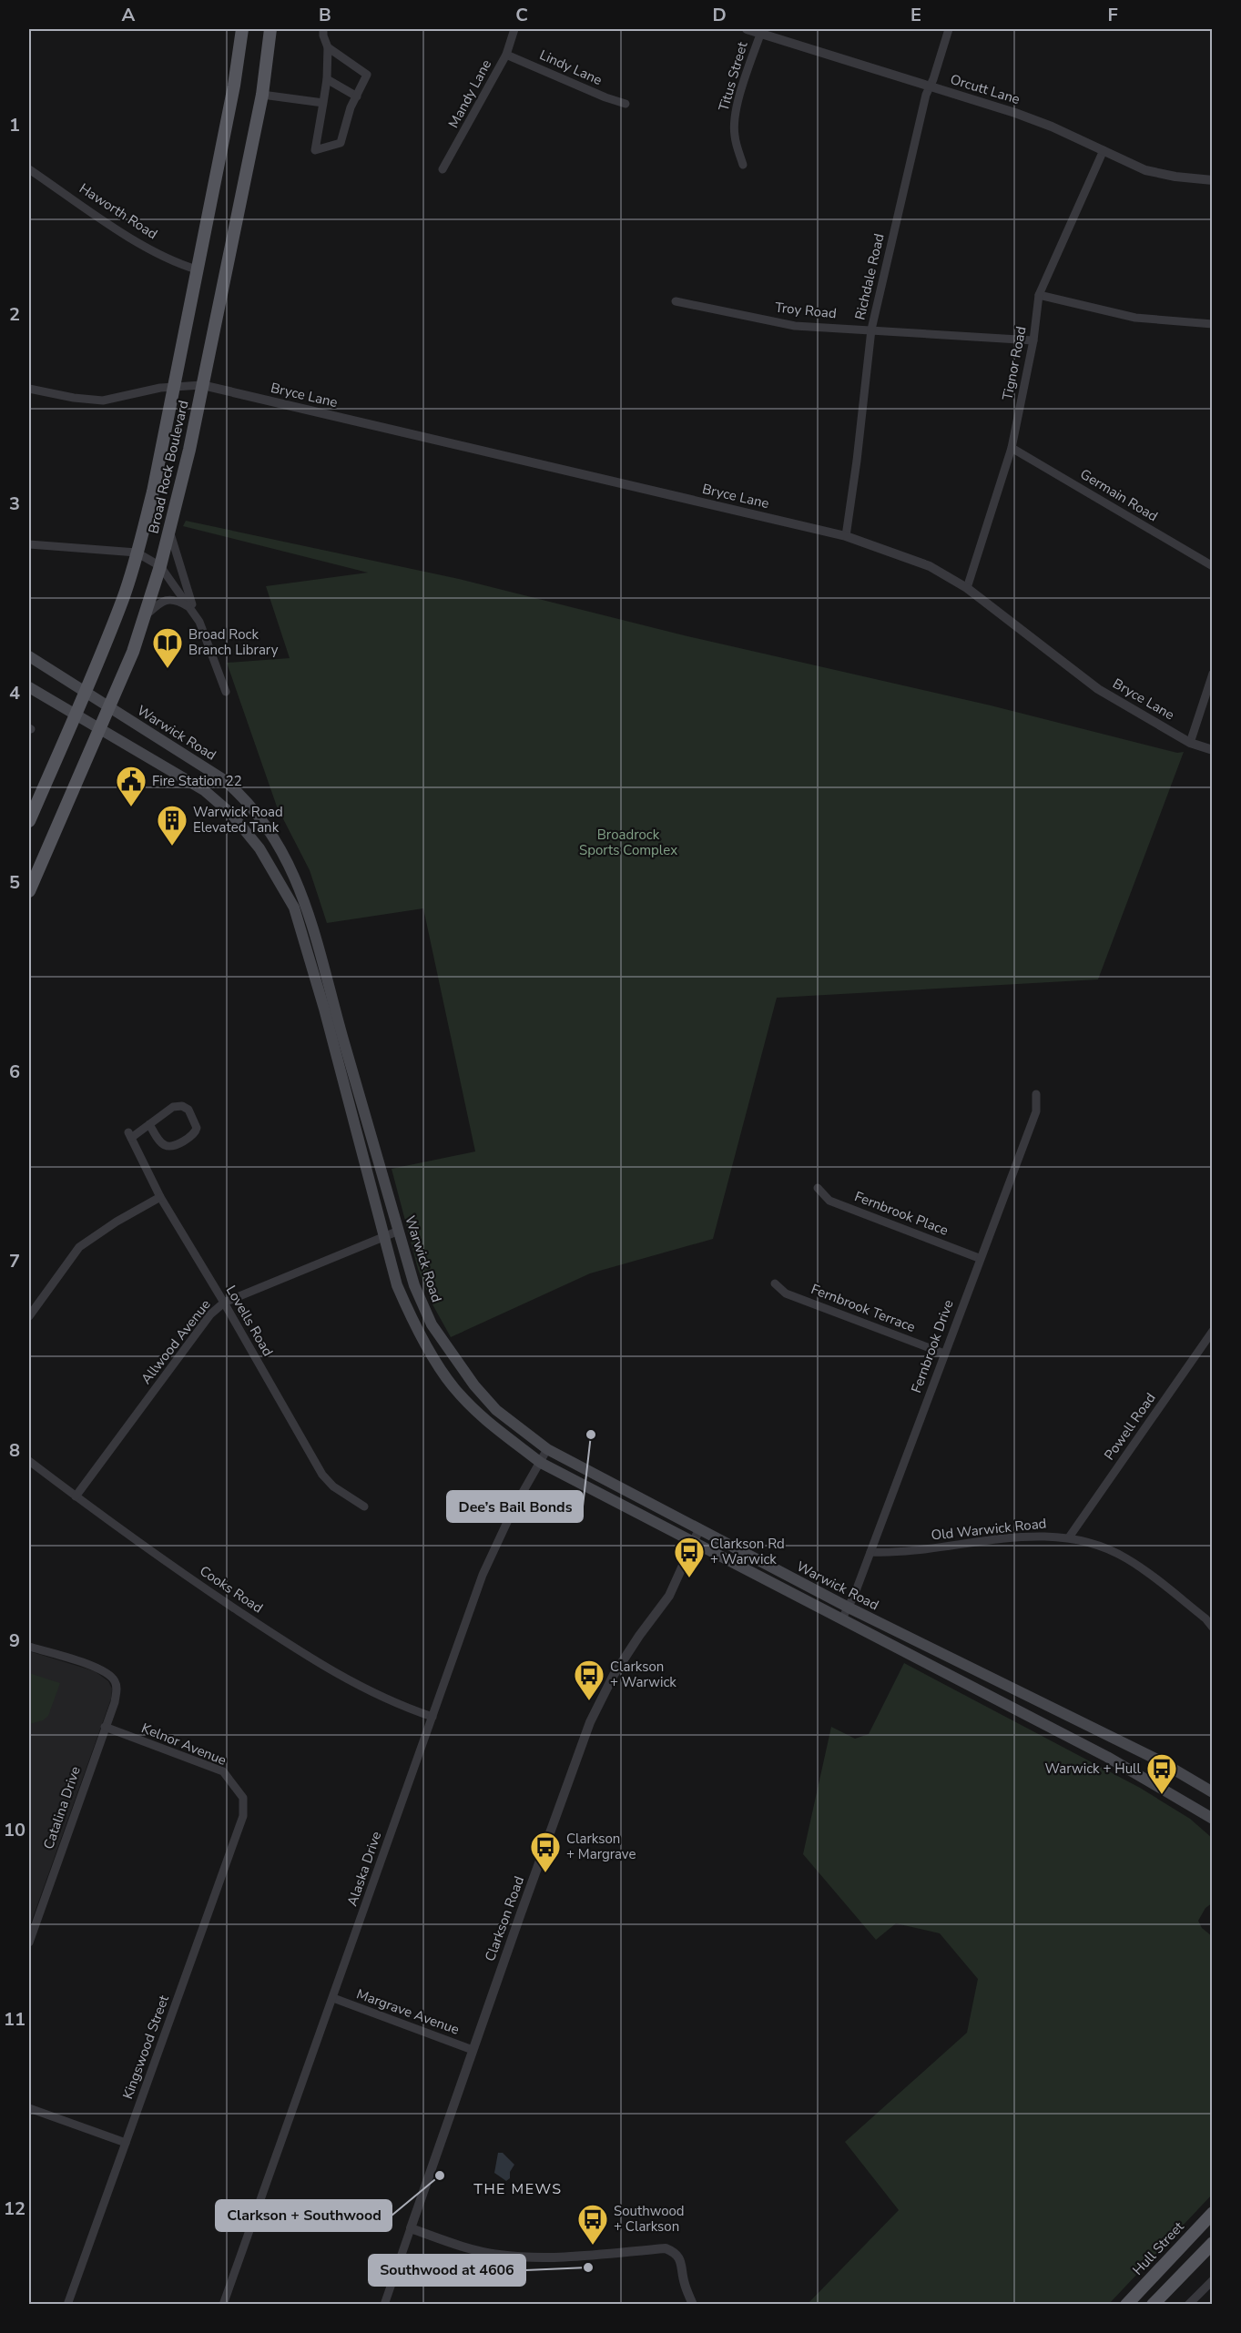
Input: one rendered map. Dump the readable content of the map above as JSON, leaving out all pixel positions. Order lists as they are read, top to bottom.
{
  "streets": {
    "main road": ["Broad Rock Boulevard", "Warwick Road", "Hull Street"],
    "street": [
      "Lindy Lane",
      "Titus Street",
      "Orcutt Lane",
      "Mandy Lane",
      "Haworth Road",
      "Richdale Road",
      "Troy Road",
      "Tignor Road",
      "Bryce Lane",
      "Germain Road",
      "Fernbrook Place",
      "Fernbrook Terrace",
      "Lovells Road",
      "Allwood Avenue",
      "Fernbrook Drive",
      "Powell Road",
      "Old Warwick Road",
      "Cooks Road",
      "Kelnor Avenue",
      "Catalina Drive",
      "Alaska Drive",
      "Clarkson Road",
      "Margrave Avenue",
      "Kingswood Street"
    ]
  },
  "crossings": [
    ["Lindy Lane", "Mandy Lane"],
    ["Titus Street", "Orcutt Lane"],
    ["Orcutt Lane", "Richdale Road"],
    ["Orcutt Lane", "Tignor Road"],
    ["Haworth Road", "Broad Rock Boulevard"],
    ["Richdale Road", "Troy Road"],
    ["Richdale Road", "Bryce Lane"],
    ["Troy Road", "Tignor Road"],
    ["Tignor Road", "Bryce Lane"],
    ["Tignor Road", "Germain Road"],
    ["Bryce Lane", "Broad Rock Boulevard"],
    ["Broad Rock Boulevard", "Warwick Road"],
    ["Warwick Road", "Allwood Avenue"],
    ["Warwick Road", "Fernbrook Drive"],
    ["Warwick Road", "Alaska Drive"],
    ["Warwick Road", "Clarkson Road"],
    ["Fernbrook Place", "Fernbrook Drive"],
    ["Fernbrook Terrace", "Fernbrook Drive"],
    ["Lovells Road", "Allwood Avenue"],
    ["Allwood Avenue", "Cooks Road"],
    ["Fernbrook Drive", "Old Warwick Road"],
    ["Powell Road", "Old Warwick Road"],
    ["Cooks Road", "Alaska Drive"],
    ["Kelnor Avenue", "Catalina Drive"],
    ["Kelnor Avenue", "Kingswood Street"],
    ["Alaska Drive", "Margrave Avenue"],
    ["Clarkson Road", "Margrave Avenue"]
  ],
  "districts": ["THE MEWS"],
  "parks": ["Broadrock Sports Complex"],
  "places": {
    "library": ["Broad Rock Branch Library"],
    "public building": ["Fire Station 22"],
    "building": ["Warwick Road Elevated Tank"],
    "other": ["Dee’s Bail Bonds", "Clarkson + Southwood", "Southwood at 4606"],
    "bus stop": [
      "Clarkson Rd + Warwick",
      "Clarkson + Warwick",
      "Warwick + Hull",
      "Clarkson + Margrave",
      "Southwood + Clarkson"
    ]
  },
  "grid": {
    "columns": [
      "A",
      "B",
      "C",
      "D",
      "E",
      "F"
    ],
    "rows": [
      "1",
      "2",
      "3",
      "4",
      "5",
      "6",
      "7",
      "8",
      "9",
      "10",
      "11",
      "12"
    ]
  }
}
